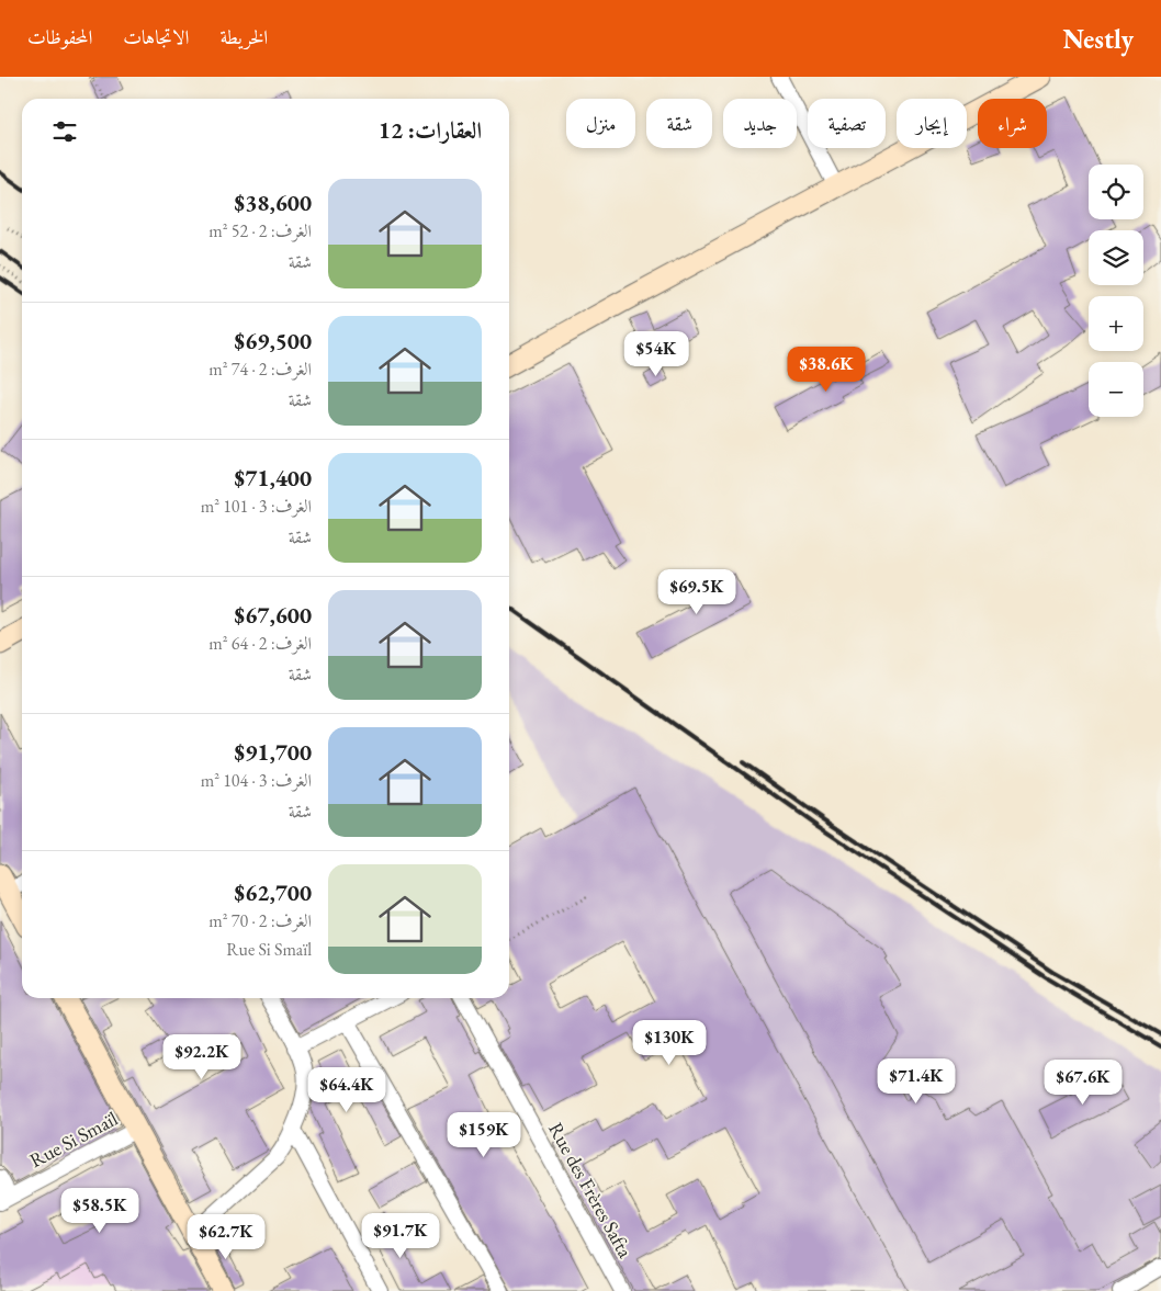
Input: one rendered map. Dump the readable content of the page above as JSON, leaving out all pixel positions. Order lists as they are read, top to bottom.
{
  "streets": {
    "street": ["Rue Si Smaïl", "Rue des Frères Safta"]
  },
  "page": {
    "header": "Nestly",
    "nav": ["الخريطة", "الاتجاهات", "المحفوظات"],
    "chip": [
      "شراء",
      "إيجار",
      "تصفية",
      "جديد",
      "شقة",
      "منزل"
    ],
    "heading": "العقارات: 12",
    "map_buttons": ["+", "−"],
    "list": [
      {
        "name": "$38,600",
        "note": "الغرف: 2 · 52 m² · شقة"
      },
      {
        "name": "$69,500",
        "note": "الغرف: 2 · 74 m² · شقة"
      },
      {
        "name": "$71,400",
        "note": "الغرف: 3 · 101 m² · شقة"
      },
      {
        "name": "$67,600",
        "note": "الغرف: 2 · 64 m² · شقة"
      },
      {
        "name": "$91,700",
        "note": "الغرف: 3 · 104 m² · شقة"
      },
      {
        "name": "$62,700",
        "note": "الغرف: 2 · 70 m² · Rue Si Smaïl"
      }
    ],
    "price": [
      "$54K",
      "$38.6K",
      "$69.5K",
      "$130K",
      "$92.2K",
      "$71.4K",
      "$67.6K",
      "$64.4K",
      "$159K",
      "$58.5K",
      "$91.7K",
      "$62.7K"
    ]
  }
}
